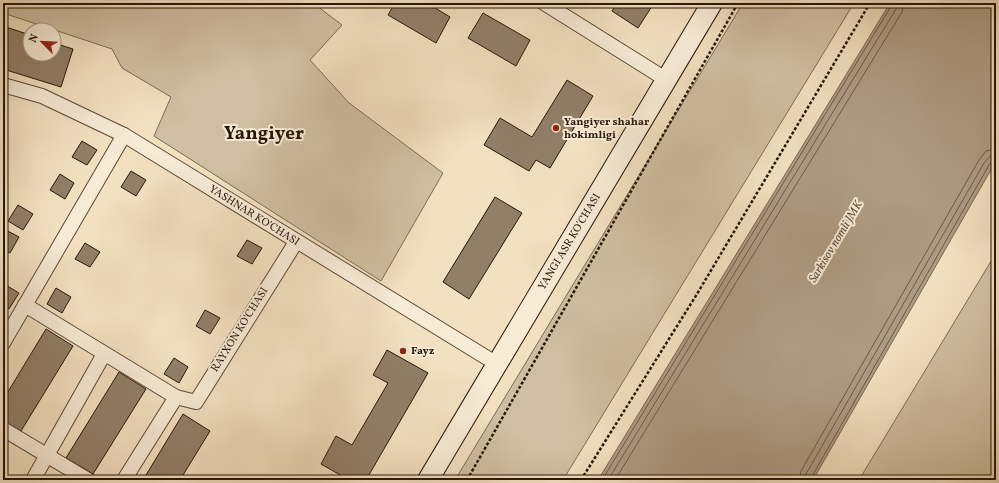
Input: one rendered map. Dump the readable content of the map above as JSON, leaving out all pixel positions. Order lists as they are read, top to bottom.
{
  "streets": {
    "street": ["YASHNAR KO'CHASI", "YANGI ASR KO'CHASI", "RAYXON KO'CHASI"]
  },
  "crossings": [
    ["YASHNAR KO'CHASI", "YANGI ASR KO'CHASI"],
    ["YASHNAR KO'CHASI", "RAYXON KO'CHASI"]
  ],
  "districts": ["Yangiyer"],
  "water": ["Sarkisov nomli JMK"],
  "places": ["Yangiyer shahar hokimligi", "Fayz"],
  "north": "top left"
}
